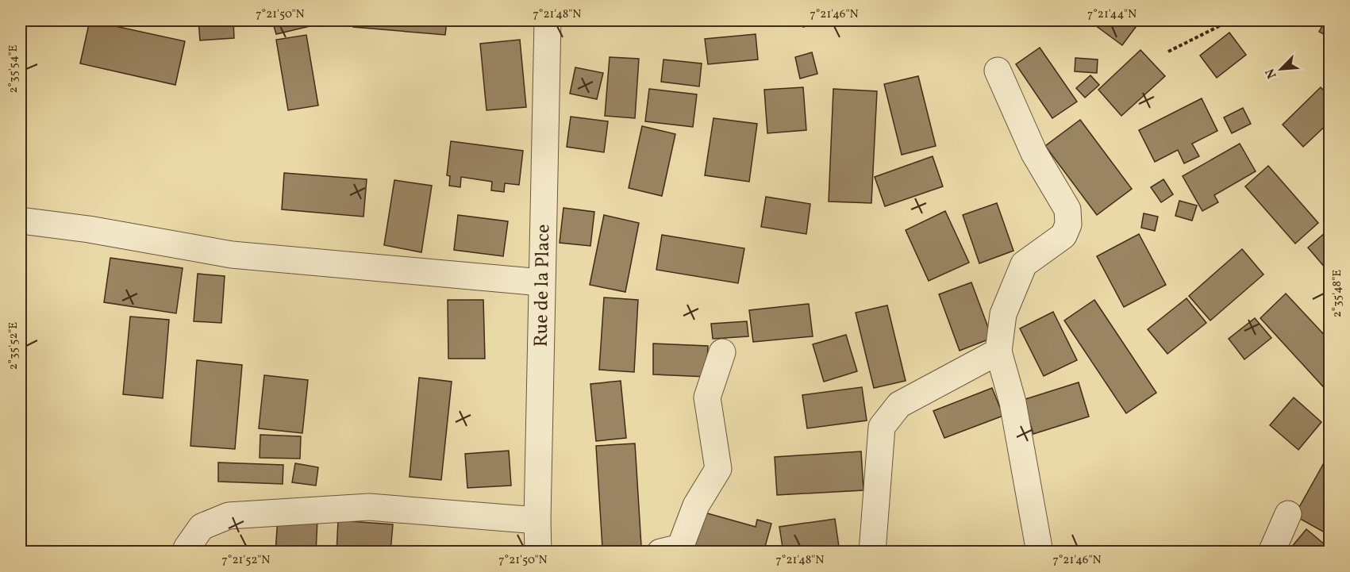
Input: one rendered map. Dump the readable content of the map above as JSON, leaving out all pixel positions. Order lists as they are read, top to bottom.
{
  "streets": {
    "street": ["Rue de la Place"]
  },
  "north": "bottom left",
  "coordinates": [
    "7°21'50\"N",
    "7°21'48\"N",
    "7°21'46\"N",
    "7°21'44\"N",
    "2°35'54\"E",
    "2°35'48\"E",
    "2°35'52\"E",
    "7°21'52\"N"
  ]
}
